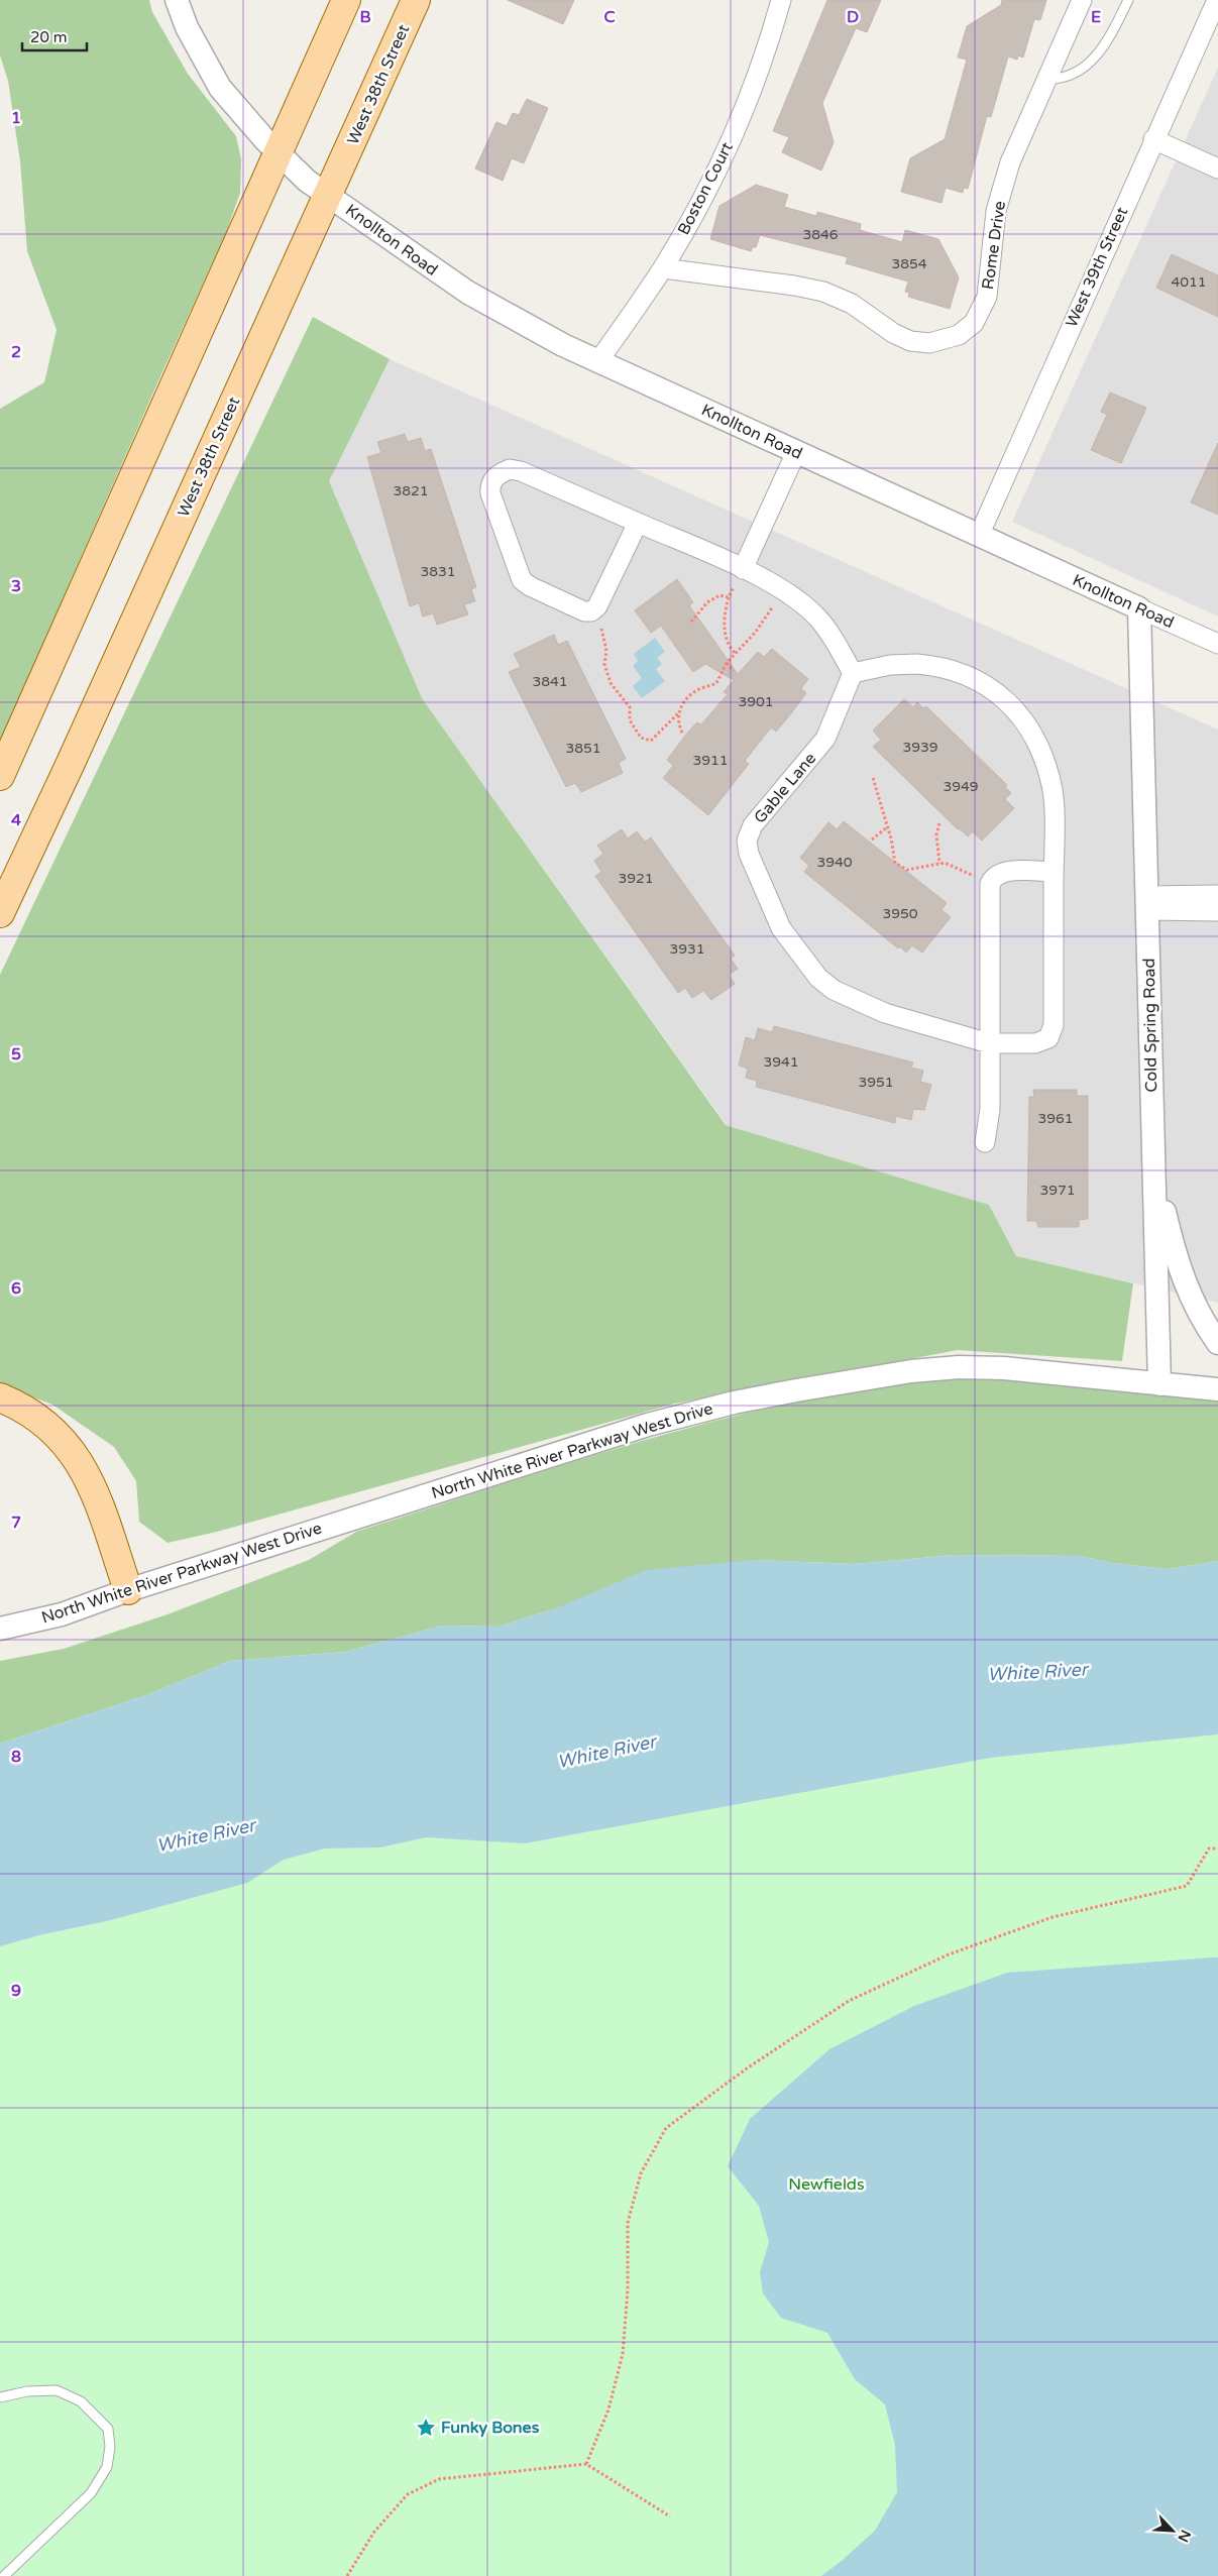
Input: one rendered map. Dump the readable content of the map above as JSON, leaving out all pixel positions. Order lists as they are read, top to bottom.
{
  "streets": {
    "main road": ["West 38th Street"],
    "street": [
      "Boston Court",
      "Knollton Road",
      "Rome Drive",
      "West 39th Street",
      "Gable Lane",
      "Cold Spring Road",
      "North White River Parkway West Drive"
    ]
  },
  "crossings": [
    ["West 38th Street", "Knollton Road"],
    ["Boston Court", "Knollton Road"],
    ["Boston Court", "Rome Drive"],
    ["Knollton Road", "West 39th Street"],
    ["Knollton Road", "Cold Spring Road"],
    ["Cold Spring Road", "North White River Parkway West Drive"]
  ],
  "water": ["White River"],
  "parks": ["Newfields"],
  "places": {
    "place": ["Funky Bones"]
  },
  "house_numbers": [
    "3846",
    "3854",
    "4011",
    "3821",
    "3831",
    "3841",
    "3901",
    "3939",
    "3851",
    "3911",
    "3949",
    "3940",
    "3921",
    "3950",
    "3931",
    "3941",
    "3951",
    "3961",
    "3971"
  ],
  "scale_bar": "20 m",
  "north": "bottom right",
  "grid": {
    "columns": [
      "B",
      "C",
      "D",
      "E"
    ],
    "rows": [
      "1",
      "2",
      "3",
      "4",
      "5",
      "6",
      "7",
      "8",
      "9"
    ]
  }
}
